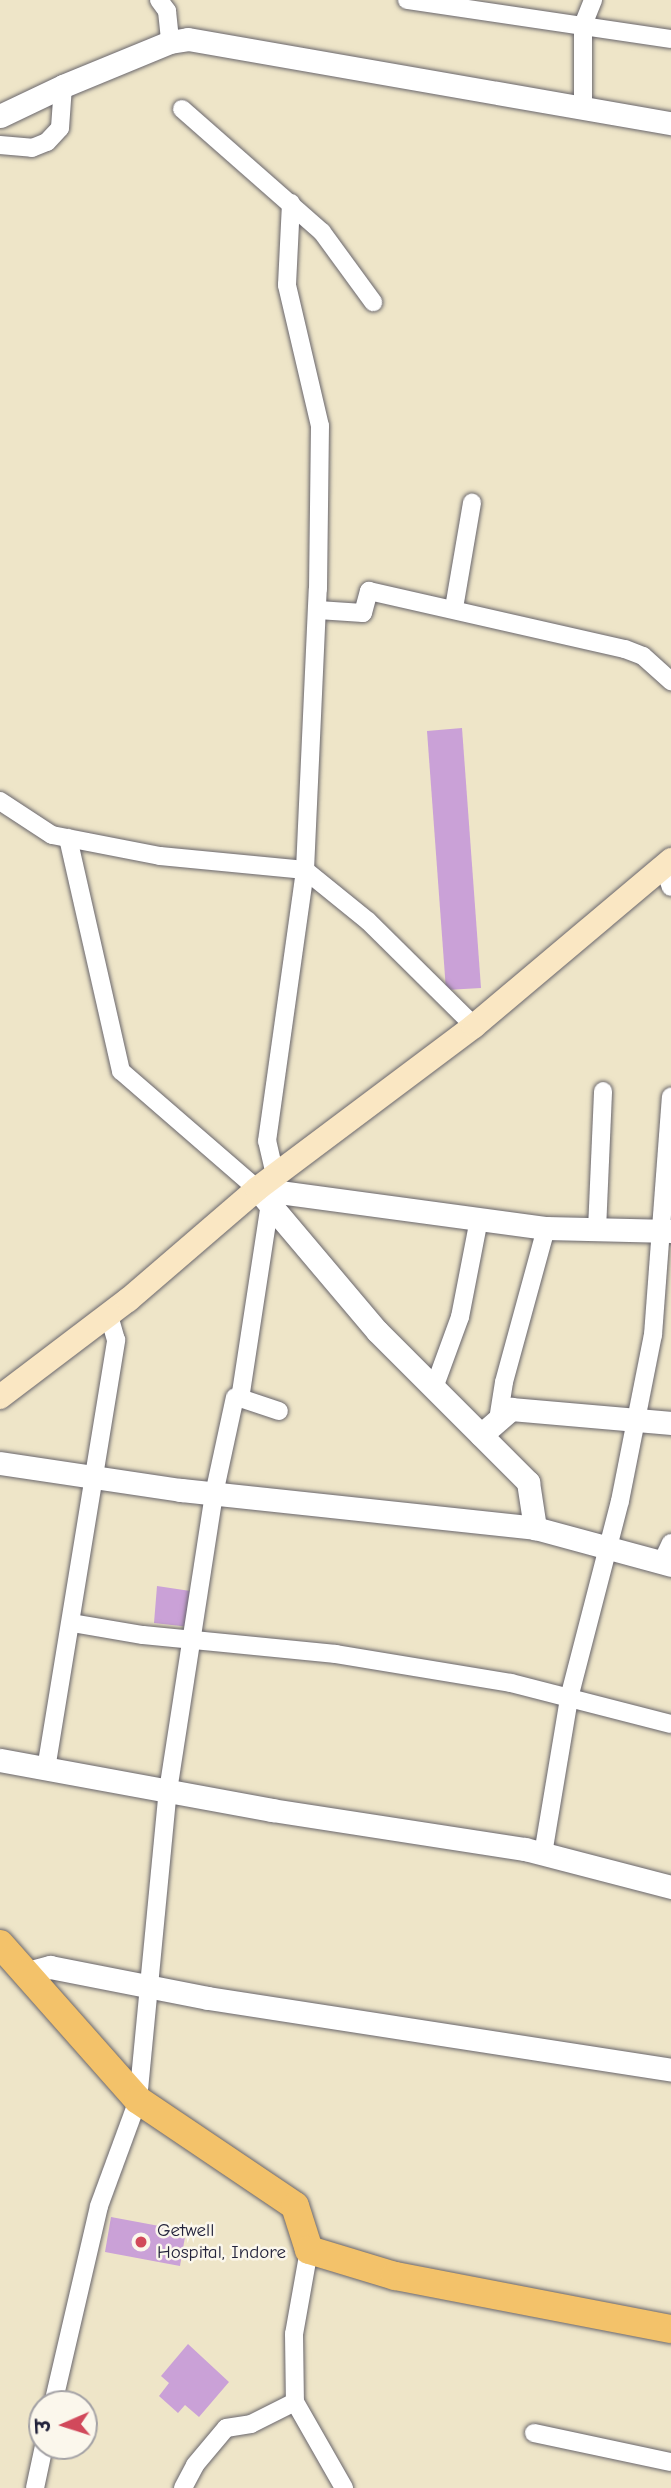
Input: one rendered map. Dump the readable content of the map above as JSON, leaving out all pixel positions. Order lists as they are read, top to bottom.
{
  "places": ["Getwell Hospital, Indore"],
  "north": "left"
}
